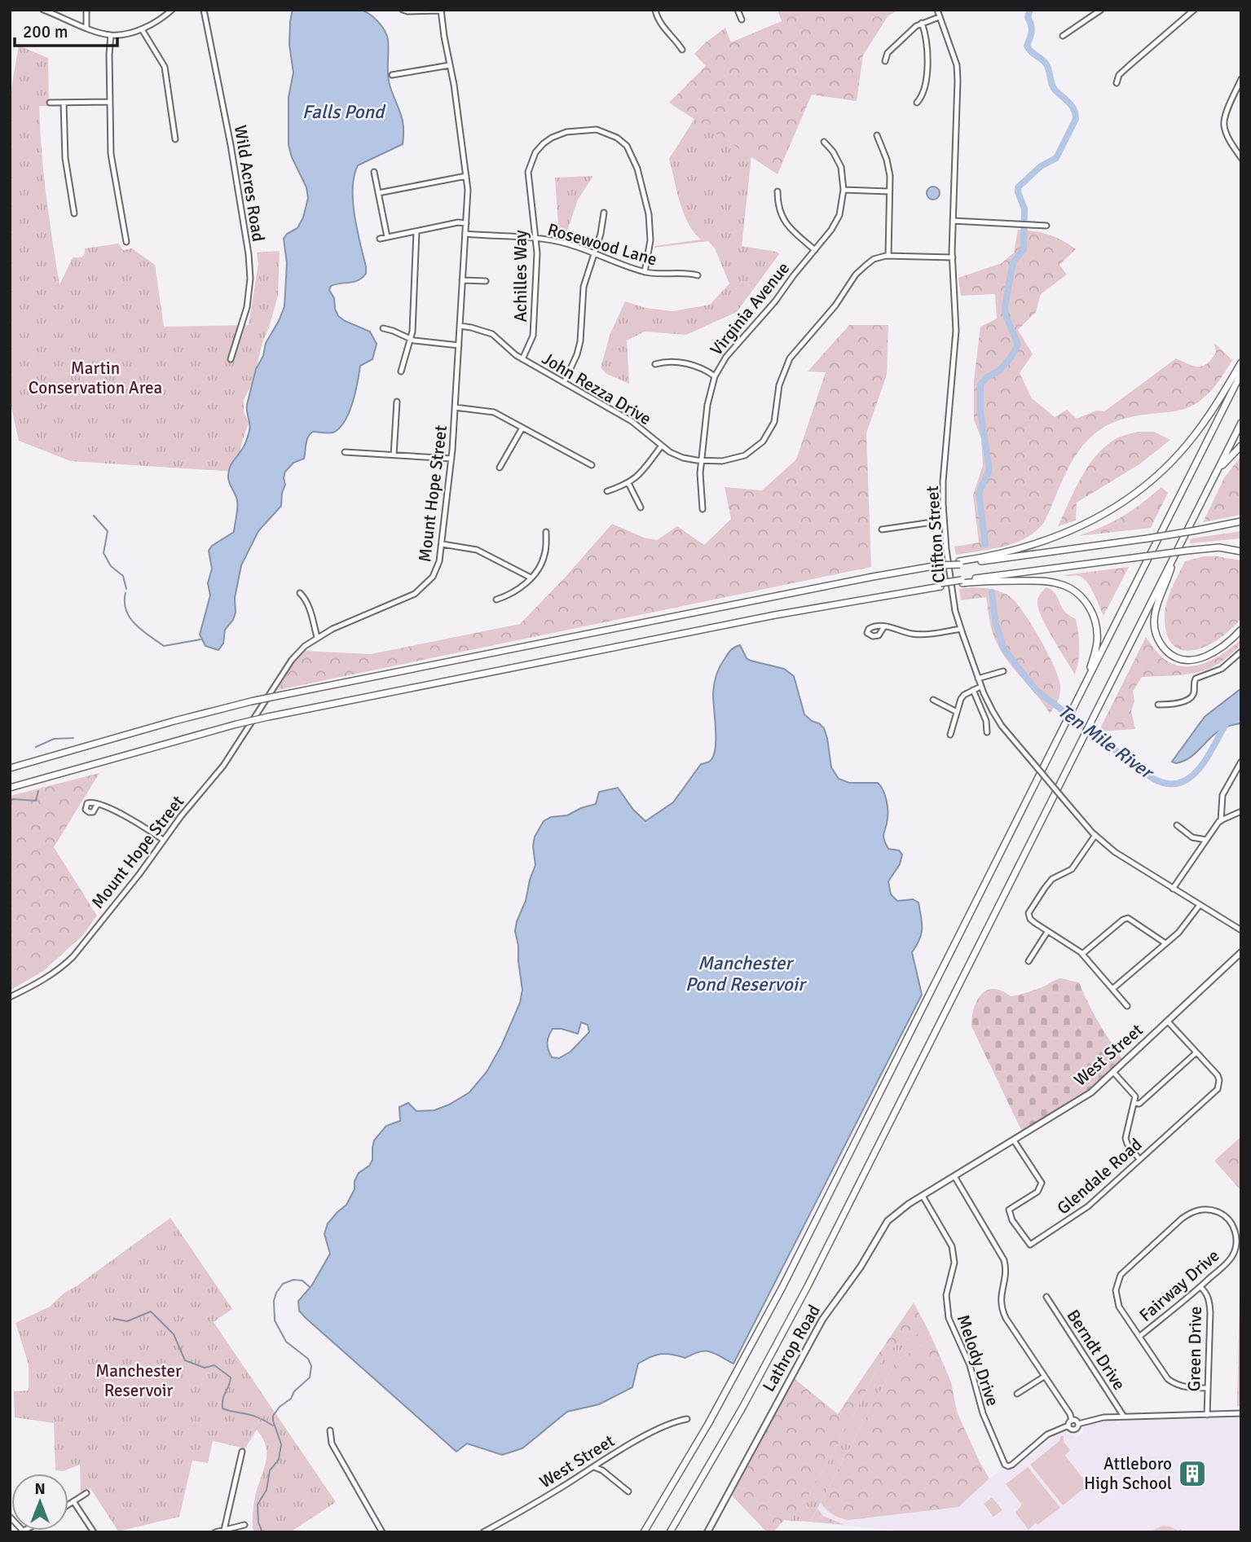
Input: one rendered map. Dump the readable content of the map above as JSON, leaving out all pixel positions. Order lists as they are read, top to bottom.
{
  "streets": {
    "main road": ["West Street", "Lathrop Road"],
    "street": [
      "Wild Acres Road",
      "Rosewood Lane",
      "Achilles Way",
      "Virginia Avenue",
      "John Rezza Drive",
      "Mount Hope Street",
      "Clifton Street",
      "Glendale Road",
      "Fairway Drive",
      "Green Drive",
      "Berndt Drive",
      "Melody Drive"
    ]
  },
  "crossings": [
    ["Rosewood Lane", "Achilles Way"],
    ["Rosewood Lane", "Mount Hope Street"],
    ["Achilles Way", "John Rezza Drive"],
    ["Virginia Avenue", "John Rezza Drive"],
    ["John Rezza Drive", "Mount Hope Street"],
    ["John Rezza Drive", "Clifton Street"],
    ["West Street", "Glendale Road"],
    ["West Street", "Lathrop Road"],
    ["West Street", "Melody Drive"],
    ["Fairway Drive", "Green Drive"],
    ["Lathrop Road", "Melody Drive"]
  ],
  "water": ["Falls Pond", "Ten Mile River", "Manchester Pond Reservoir"],
  "parks": ["Martin Conservation Area", "Manchester Reservoir"],
  "places": {
    "building": ["Attleboro High School"]
  },
  "scale_bar": "200 m",
  "north": "top"
}
